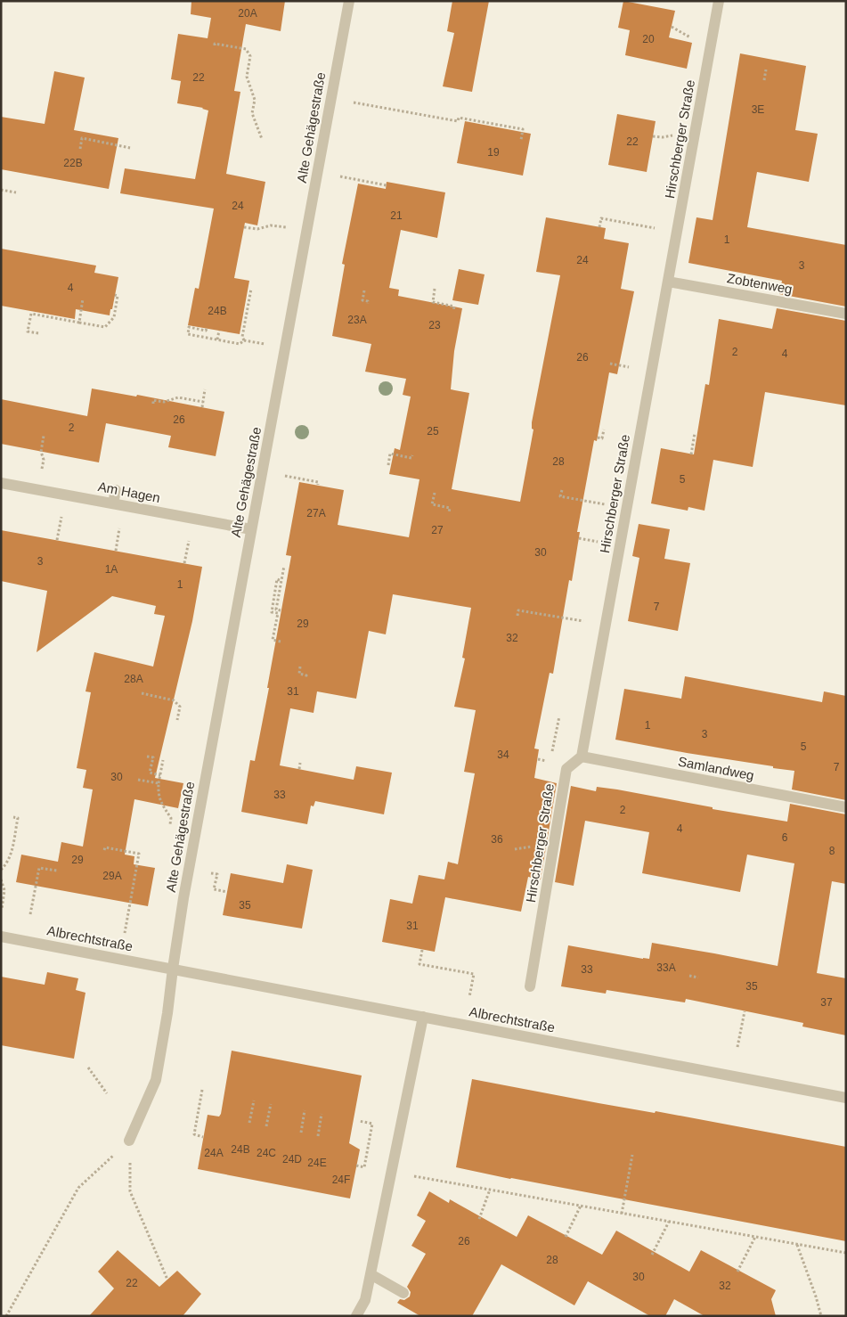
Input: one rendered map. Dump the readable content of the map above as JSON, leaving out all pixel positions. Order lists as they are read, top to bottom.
{
  "streets": {
    "street": [
      "Alte Gehägestraße",
      "Hirschberger Straße",
      "Zobtenweg",
      "Am Hagen",
      "Samlandweg",
      "Albrechtstraße"
    ]
  },
  "crossings": [
    ["Alte Gehägestraße", "Am Hagen"],
    ["Alte Gehägestraße", "Albrechtstraße"],
    ["Hirschberger Straße", "Zobtenweg"],
    ["Hirschberger Straße", "Samlandweg"]
  ],
  "house_numbers": [
    "20A",
    "20",
    "22",
    "3E",
    "22",
    "19",
    "22B",
    "24",
    "21",
    "1",
    "24",
    "3",
    "4",
    "24B",
    "23A",
    "23",
    "2",
    "4",
    "26",
    "26",
    "2",
    "25",
    "28",
    "5",
    "27A",
    "27",
    "30",
    "3",
    "1A",
    "1",
    "7",
    "29",
    "32",
    "28A",
    "31",
    "1",
    "3",
    "5",
    "34",
    "7",
    "30",
    "33",
    "2",
    "4",
    "6",
    "36",
    "8",
    "29",
    "29A",
    "35",
    "31",
    "33A",
    "33",
    "35",
    "37",
    "24B",
    "24A",
    "24C",
    "24D",
    "24E",
    "24F",
    "26",
    "28",
    "30",
    "22",
    "32"
  ]
}
